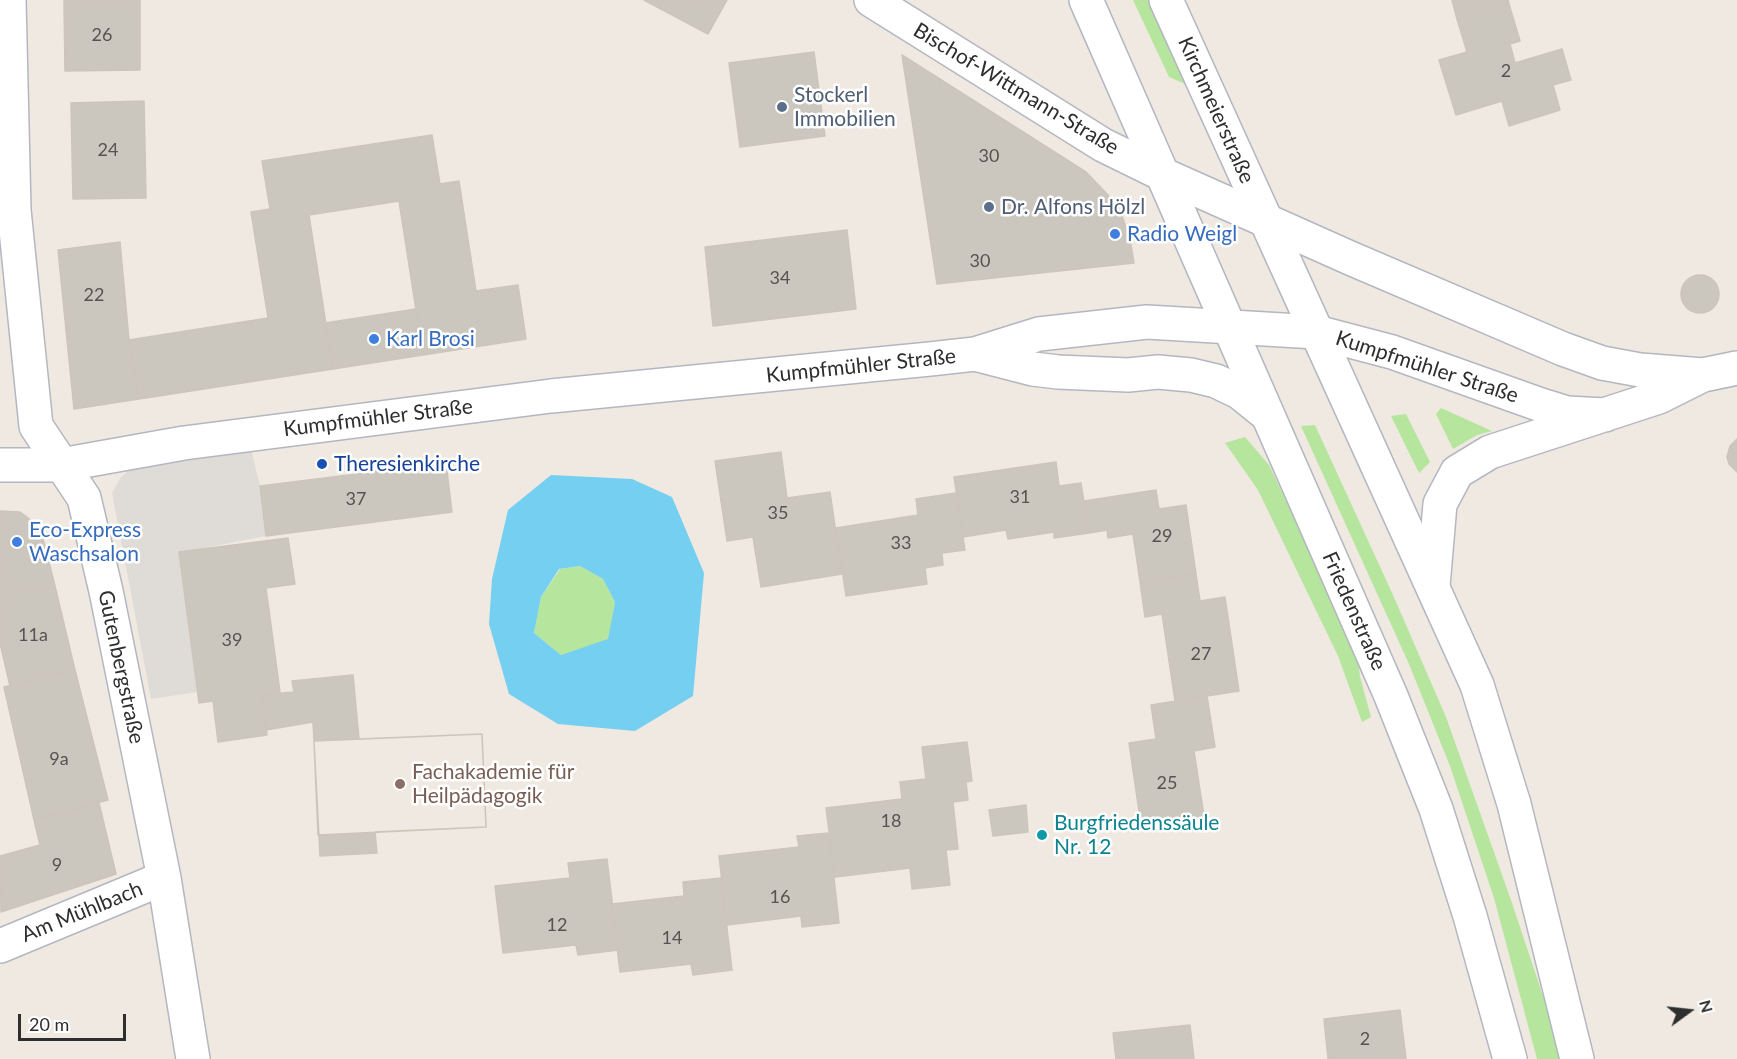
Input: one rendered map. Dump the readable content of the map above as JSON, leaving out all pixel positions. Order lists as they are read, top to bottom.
{
  "streets": {
    "street": [
      "Bischof-Wittmann-Straße",
      "Kirchmeierstraße",
      "Kumpfmühler Straße",
      "Friedenstraße",
      "Gutenbergstraße",
      "Am Mühlbach"
    ]
  },
  "crossings": [
    ["Bischof-Wittmann-Straße", "Kumpfmühler Straße"],
    ["Bischof-Wittmann-Straße", "Friedenstraße"],
    ["Kirchmeierstraße", "Kumpfmühler Straße"],
    ["Kumpfmühler Straße", "Friedenstraße"],
    ["Kumpfmühler Straße", "Gutenbergstraße"],
    ["Gutenbergstraße", "Am Mühlbach"]
  ],
  "places": [
    "Stockerl Immobilien",
    "Dr. Alfons Hölzl",
    "Radio Weigl",
    "Karl Brosi",
    "Theresienkirche",
    "Eco-Express Waschsalon",
    "Fachakademie für Heilpädagogik",
    "Burgfriedenssäule Nr. 12"
  ],
  "house_numbers": [
    "26",
    "2",
    "24",
    "30",
    "30",
    "34",
    "22",
    "31",
    "37",
    "35",
    "29",
    "33",
    "11a",
    "39",
    "27",
    "9a",
    "25",
    "18",
    "9",
    "16",
    "12",
    "14",
    "2"
  ],
  "scale_bar": "20 m",
  "north": "right"
}
